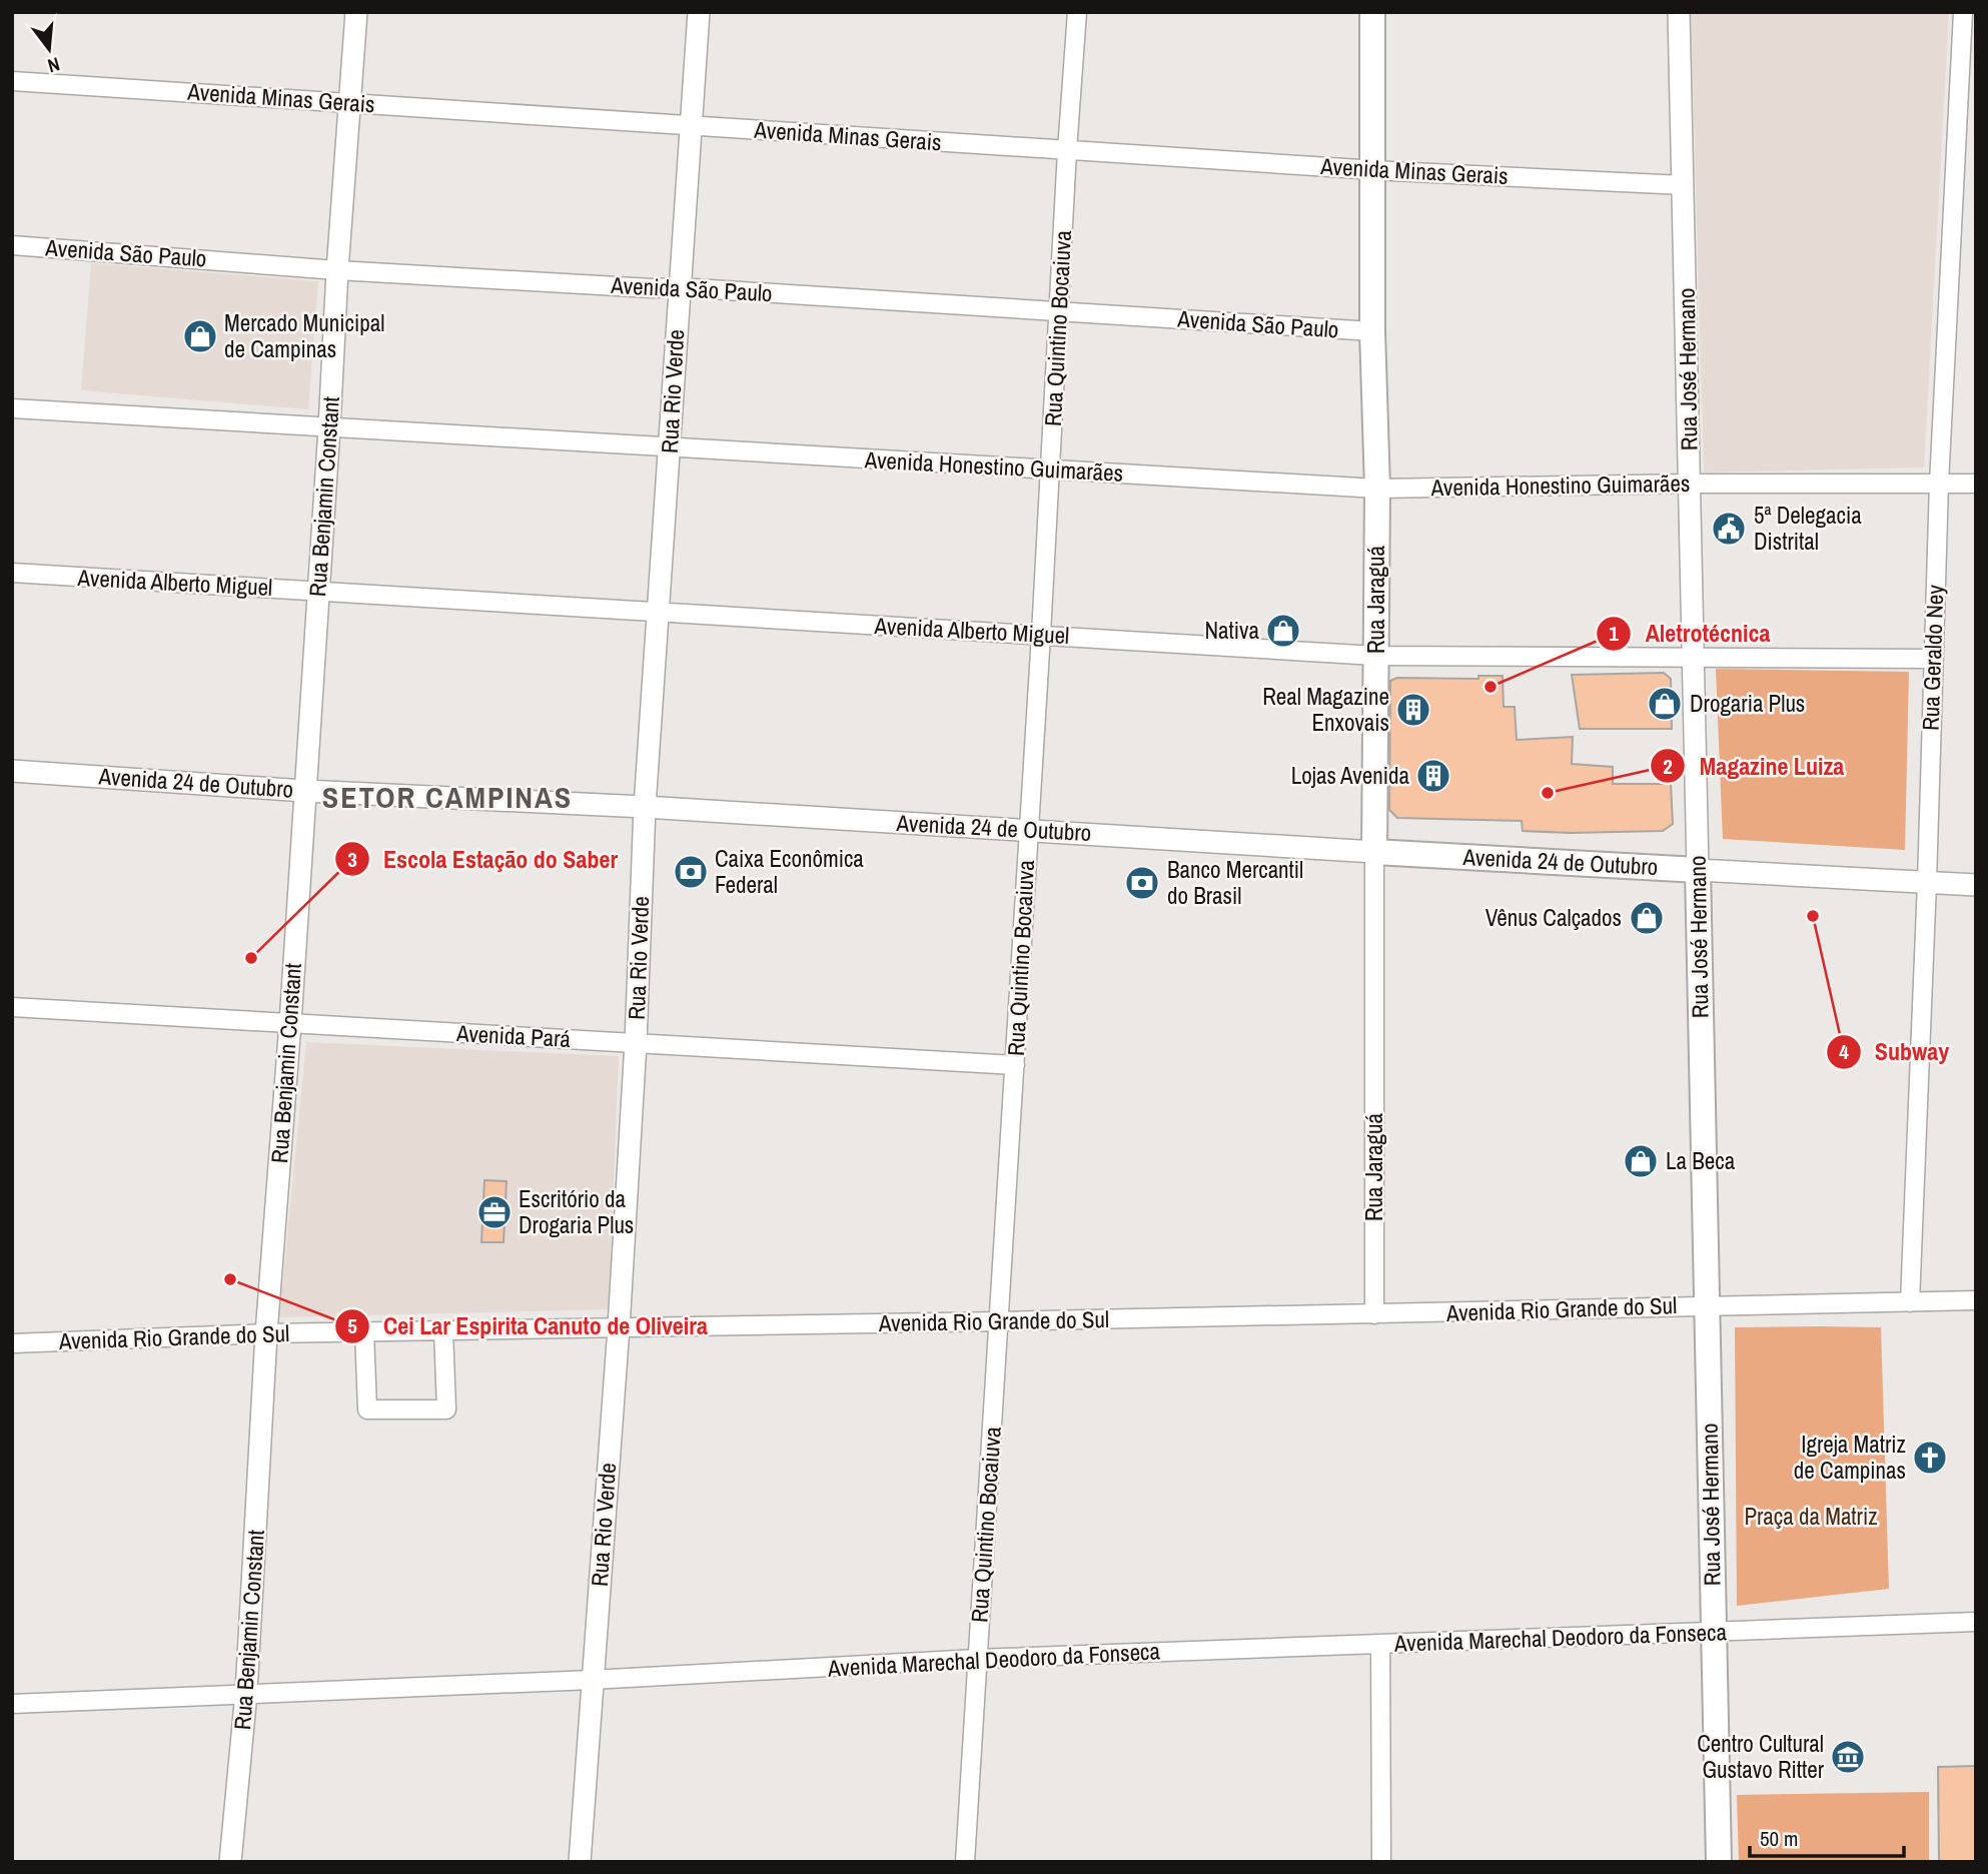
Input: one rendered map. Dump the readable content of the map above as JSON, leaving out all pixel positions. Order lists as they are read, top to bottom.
{
  "streets": {
    "main road": ["Rua José Hermano", "Rua Jaraguá", "Avenida 24 de Outubro"],
    "street": [
      "Avenida Minas Gerais",
      "Avenida São Paulo",
      "Rua Quintino Bocaiuva",
      "Rua Rio Verde",
      "Avenida Honestino Guimarães",
      "Rua Benjamin Constant",
      "Avenida Alberto Miguel",
      "Rua Geraldo Ney",
      "Avenida Pará",
      "Avenida Rio Grande do Sul",
      "Avenida Marechal Deodoro da Fonseca"
    ]
  },
  "crossings": [
    ["Avenida Minas Gerais", "Rua Quintino Bocaiuva"],
    ["Avenida Minas Gerais", "Rua José Hermano"],
    ["Avenida Minas Gerais", "Rua Rio Verde"],
    ["Avenida Minas Gerais", "Rua Benjamin Constant"],
    ["Avenida Minas Gerais", "Rua Jaraguá"],
    ["Avenida São Paulo", "Rua Quintino Bocaiuva"],
    ["Avenida São Paulo", "Rua Rio Verde"],
    ["Avenida São Paulo", "Rua Benjamin Constant"],
    ["Avenida São Paulo", "Rua Jaraguá"],
    ["Rua Quintino Bocaiuva", "Avenida Honestino Guimarães"],
    ["Rua Quintino Bocaiuva", "Avenida Alberto Miguel"],
    ["Rua Quintino Bocaiuva", "Avenida 24 de Outubro"],
    ["Rua Quintino Bocaiuva", "Avenida Pará"],
    ["Rua Quintino Bocaiuva", "Avenida Rio Grande do Sul"],
    ["Rua Quintino Bocaiuva", "Avenida Marechal Deodoro da Fonseca"],
    ["Rua José Hermano", "Avenida Honestino Guimarães"],
    ["Rua José Hermano", "Avenida Alberto Miguel"],
    ["Rua José Hermano", "Avenida 24 de Outubro"],
    ["Rua José Hermano", "Avenida Rio Grande do Sul"],
    ["Rua José Hermano", "Avenida Marechal Deodoro da Fonseca"],
    ["Rua Rio Verde", "Avenida Honestino Guimarães"],
    ["Rua Rio Verde", "Avenida Alberto Miguel"],
    ["Rua Rio Verde", "Avenida 24 de Outubro"],
    ["Rua Rio Verde", "Avenida Pará"],
    ["Rua Rio Verde", "Avenida Rio Grande do Sul"],
    ["Rua Rio Verde", "Avenida Marechal Deodoro da Fonseca"],
    ["Avenida Honestino Guimarães", "Rua Benjamin Constant"],
    ["Avenida Honestino Guimarães", "Rua Jaraguá"],
    ["Avenida Honestino Guimarães", "Rua Geraldo Ney"],
    ["Rua Benjamin Constant", "Avenida Alberto Miguel"],
    ["Rua Benjamin Constant", "Avenida 24 de Outubro"],
    ["Rua Benjamin Constant", "Avenida Pará"],
    ["Rua Benjamin Constant", "Avenida Rio Grande do Sul"],
    ["Rua Benjamin Constant", "Avenida Marechal Deodoro da Fonseca"],
    ["Avenida Alberto Miguel", "Rua Jaraguá"],
    ["Avenida Alberto Miguel", "Rua Geraldo Ney"],
    ["Rua Jaraguá", "Avenida 24 de Outubro"],
    ["Rua Jaraguá", "Avenida Rio Grande do Sul"],
    ["Rua Geraldo Ney", "Avenida 24 de Outubro"],
    ["Rua Geraldo Ney", "Avenida Rio Grande do Sul"]
  ],
  "districts": ["SETOR CAMPINAS"],
  "parks": ["Praça da Matriz"],
  "places": {
    "shop": [
      "Mercado Municipal de Campinas",
      "Nativa",
      "Drogaria Plus",
      "Vênus Calçados",
      "La Beca"
    ],
    "public building": ["5ª Delegacia Distrital"],
    "other": [
      "Aletrotécnica",
      "Magazine Luiza",
      "Subway",
      "Escola Estação do Saber",
      "Cei Lar Espirita Canuto de Oliveira"
    ],
    "building": ["Real Magazine Enxovais", "Lojas Avenida"],
    "bank": ["Caixa Econômica Federal", "Banco Mercantil do Brasil"],
    "office": ["Escritório da Drogaria Plus"],
    "church": ["Igreja Matriz de Campinas"],
    "museum": ["Centro Cultural Gustavo Ritter"]
  },
  "scale_bar": "50 m",
  "north": "bottom"
}
